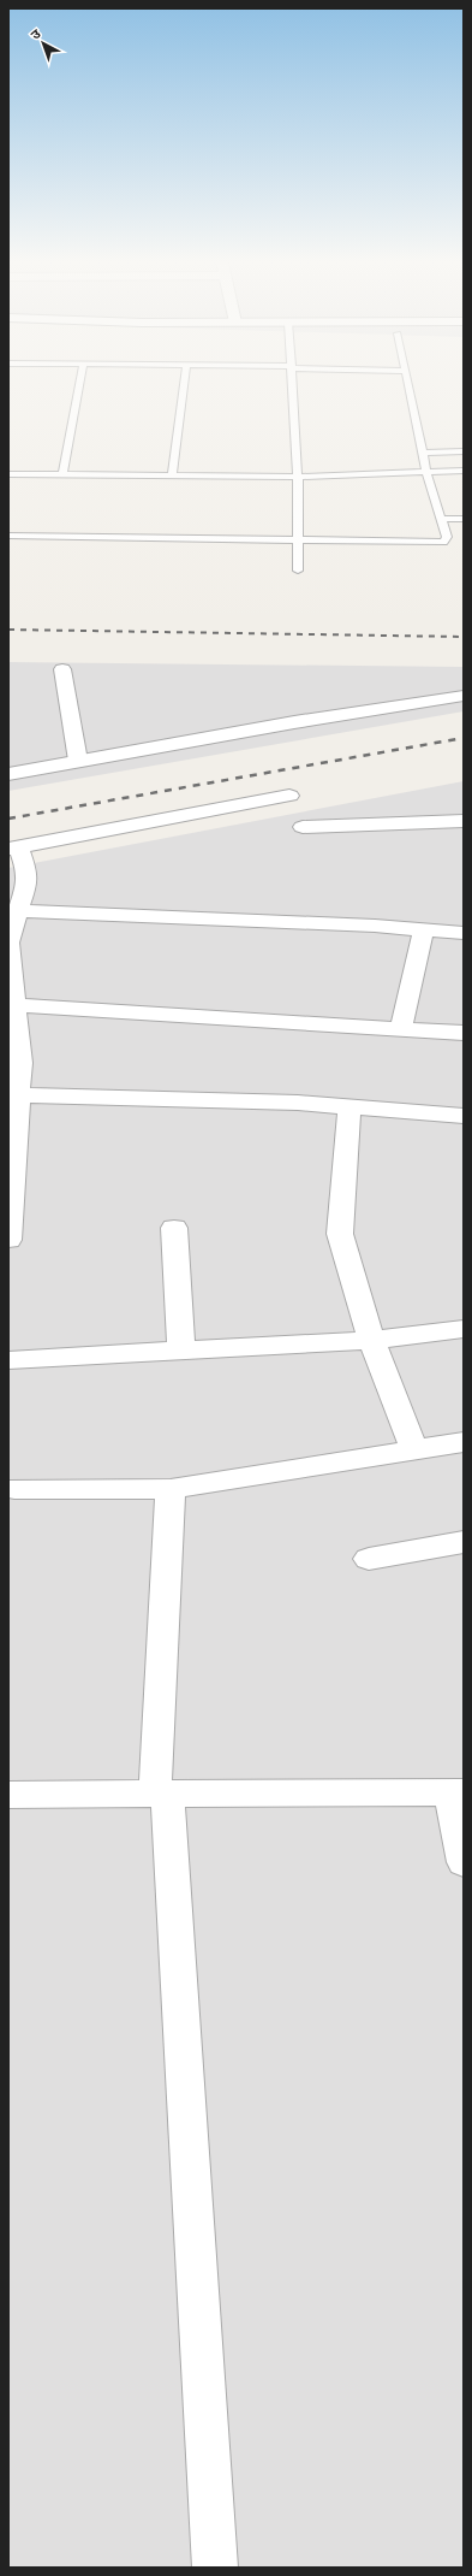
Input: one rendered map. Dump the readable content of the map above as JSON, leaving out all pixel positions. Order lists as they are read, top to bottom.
{
  "north": "top left"
}
